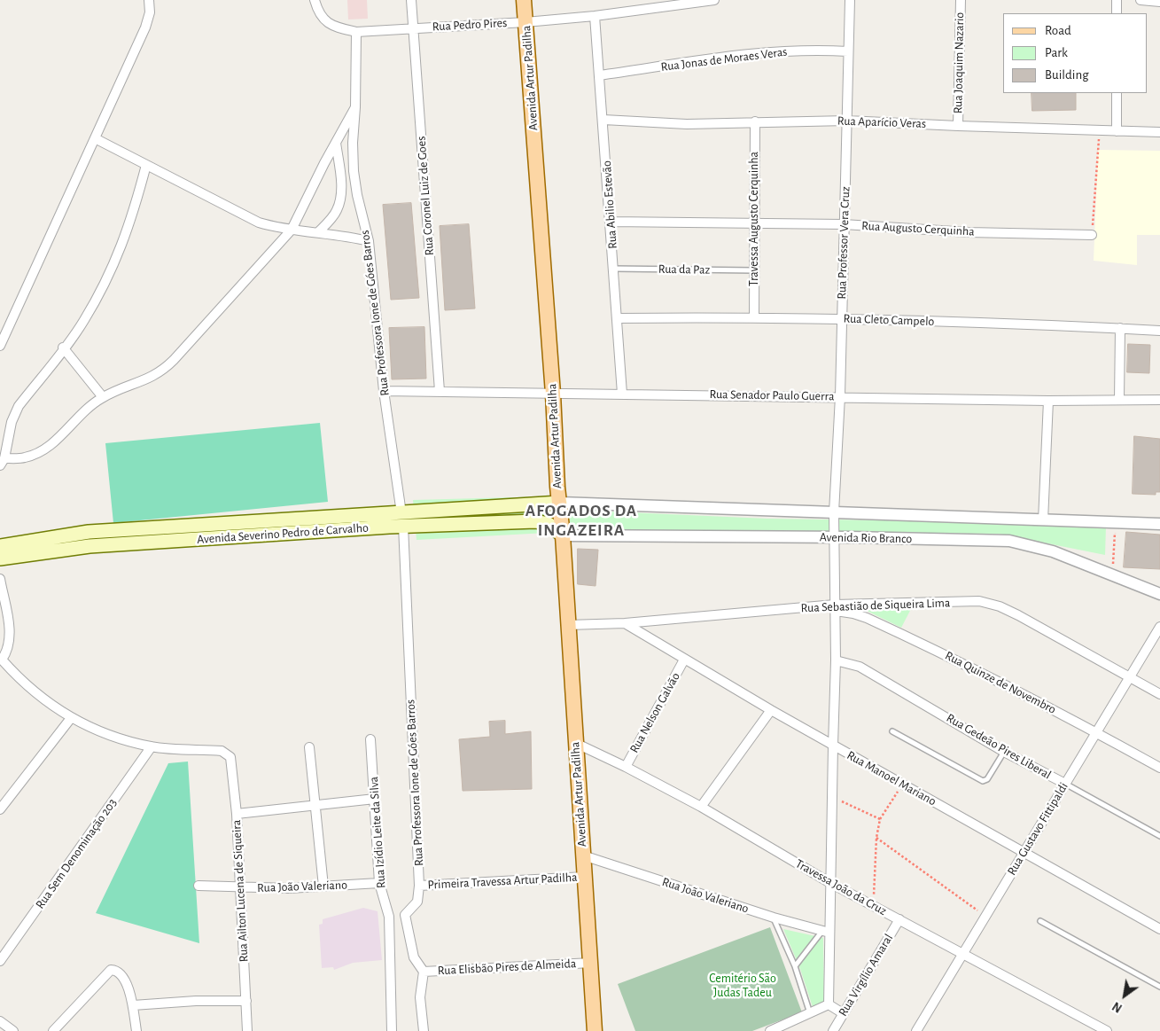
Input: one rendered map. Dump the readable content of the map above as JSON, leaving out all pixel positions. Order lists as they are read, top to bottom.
{
  "streets": {
    "main road": ["Avenida Artur Padilha", "Avenida Severino Pedro de Carvalho"],
    "street": [
      "Rua Pedro Pires",
      "Rua Jonas de Moraes Veras",
      "Rua Joaquim Nazario",
      "Rua Aparício Veras",
      "Rua Coronel Luiz de Goes",
      "Rua Abilio Estevão",
      "Travessa Augusto Cerquinha",
      "Rua Augusto Cerquinha",
      "Rua Professor Vera Cruz",
      "Rua Professora Ione de Góes Barros",
      "Rua Cleto Campelo",
      "Rua Senador Paulo Guerra",
      "Avenida Rio Branco",
      "Rua Sebastião de Siqueira Lima",
      "Rua Quinze de Novembro",
      "Rua Nelson Galvão",
      "Rua Gedeão Pires Liberal",
      "Rua Manoel Mariano",
      "Rua Gustavo Fittipaldi",
      "Rua Izídio Leite da Silva",
      "Rua Sem Denominação 203",
      "Primeira Travessa Artur Padilha",
      "Rua João Valeriano",
      "Travessa João da Cruz",
      "Rua Ailton Lucena de Siqueira",
      "Rua Elisbão Pires de Almeida",
      "Rua Virgílio Amaral"
    ],
    "lane": ["Rua da Paz"]
  },
  "crossings": [
    ["Rua Pedro Pires", "Avenida Artur Padilha"],
    ["Rua Pedro Pires", "Rua Coronel Luiz de Goes"],
    ["Rua Pedro Pires", "Rua Abilio Estevão"],
    ["Rua Pedro Pires", "Rua Professora Ione de Góes Barros"],
    ["Rua Jonas de Moraes Veras", "Rua Abilio Estevão"],
    ["Rua Jonas de Moraes Veras", "Rua Professor Vera Cruz"],
    ["Rua Joaquim Nazario", "Rua Aparício Veras"],
    ["Avenida Artur Padilha", "Rua Senador Paulo Guerra"],
    ["Avenida Artur Padilha", "Avenida Severino Pedro de Carvalho"],
    ["Avenida Artur Padilha", "Avenida Rio Branco"],
    ["Avenida Artur Padilha", "Rua Sebastião de Siqueira Lima"],
    ["Avenida Artur Padilha", "Primeira Travessa Artur Padilha"],
    ["Avenida Artur Padilha", "Rua João Valeriano"],
    ["Avenida Artur Padilha", "Travessa João da Cruz"],
    ["Avenida Artur Padilha", "Rua Elisbão Pires de Almeida"],
    ["Rua Aparício Veras", "Rua Abilio Estevão"],
    ["Rua Aparício Veras", "Travessa Augusto Cerquinha"],
    ["Rua Aparício Veras", "Rua Professor Vera Cruz"],
    ["Rua Coronel Luiz de Goes", "Rua Senador Paulo Guerra"],
    ["Rua Abilio Estevão", "Rua Augusto Cerquinha"],
    ["Rua Abilio Estevão", "Rua da Paz"],
    ["Rua Abilio Estevão", "Rua Cleto Campelo"],
    ["Rua Abilio Estevão", "Rua Senador Paulo Guerra"],
    ["Travessa Augusto Cerquinha", "Rua Augusto Cerquinha"],
    ["Travessa Augusto Cerquinha", "Rua da Paz"],
    ["Travessa Augusto Cerquinha", "Rua Cleto Campelo"],
    ["Rua Augusto Cerquinha", "Rua Professor Vera Cruz"],
    ["Rua Professor Vera Cruz", "Rua Cleto Campelo"],
    ["Rua Professor Vera Cruz", "Rua Senador Paulo Guerra"],
    ["Rua Professor Vera Cruz", "Avenida Rio Branco"],
    ["Rua Professor Vera Cruz", "Rua Sebastião de Siqueira Lima"],
    ["Rua Professor Vera Cruz", "Rua Quinze de Novembro"],
    ["Rua Professor Vera Cruz", "Rua Gedeão Pires Liberal"],
    ["Rua Professor Vera Cruz", "Rua Manoel Mariano"],
    ["Rua Professor Vera Cruz", "Rua João Valeriano"],
    ["Rua Professor Vera Cruz", "Travessa João da Cruz"],
    ["Rua Professora Ione de Góes Barros", "Rua Senador Paulo Guerra"],
    ["Rua Professora Ione de Góes Barros", "Avenida Severino Pedro de Carvalho"],
    ["Rua Professora Ione de Góes Barros", "Primeira Travessa Artur Padilha"],
    ["Avenida Severino Pedro de Carvalho", "Avenida Rio Branco"],
    ["Rua Sebastião de Siqueira Lima", "Rua Quinze de Novembro"],
    ["Rua Sebastião de Siqueira Lima", "Rua Manoel Mariano"],
    ["Rua Sebastião de Siqueira Lima", "Rua Gustavo Fittipaldi"],
    ["Rua Quinze de Novembro", "Rua Gustavo Fittipaldi"],
    ["Rua Nelson Galvão", "Rua Manoel Mariano"],
    ["Rua Nelson Galvão", "Travessa João da Cruz"],
    ["Rua Gedeão Pires Liberal", "Rua Gustavo Fittipaldi"],
    ["Rua Manoel Mariano", "Rua Gustavo Fittipaldi"],
    ["Rua Gustavo Fittipaldi", "Travessa João da Cruz"],
    ["Rua Izídio Leite da Silva", "Rua João Valeriano"],
    ["Rua Sem Denominação 203", "Rua Ailton Lucena de Siqueira"],
    ["Rua João Valeriano", "Rua Ailton Lucena de Siqueira"],
    ["Travessa João da Cruz", "Rua Virgílio Amaral"]
  ],
  "districts": ["AFOGADOS DA INGAZEIRA"],
  "parks": ["Cemitério São Judas Tadeu"],
  "legend": ["Road", "Park", "Building"],
  "north": "bottom left"
}
